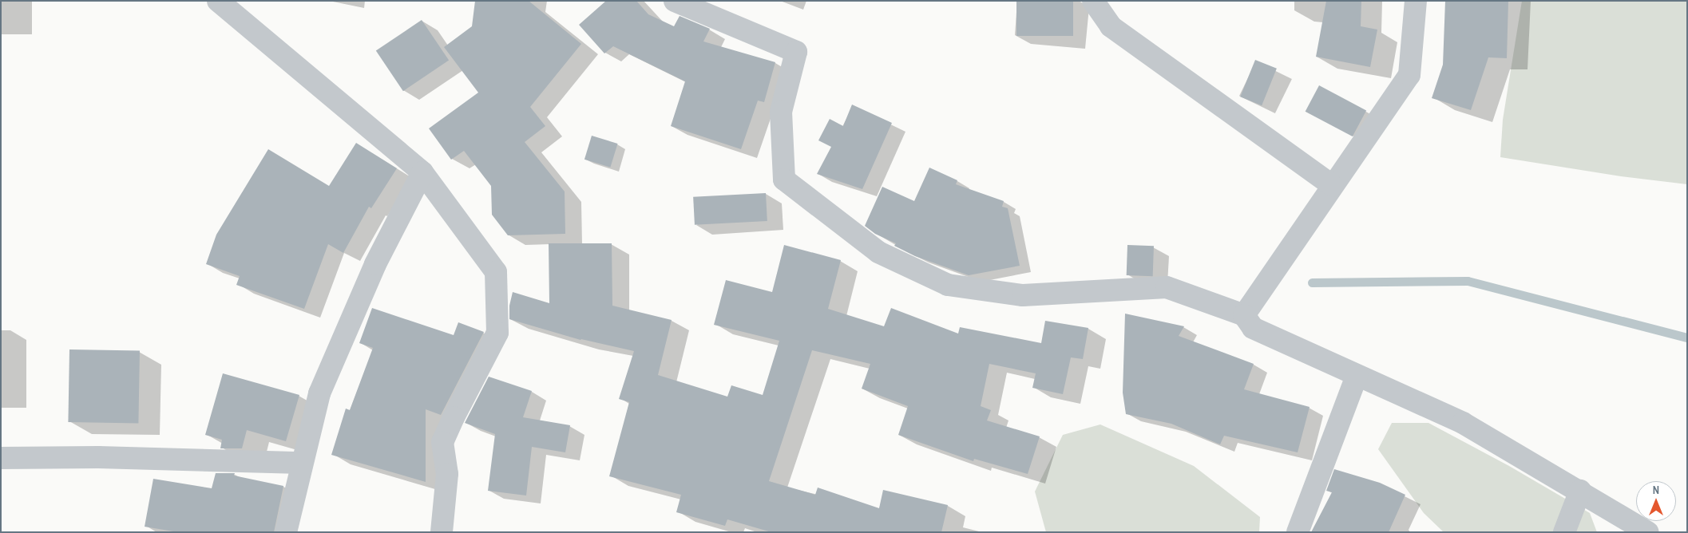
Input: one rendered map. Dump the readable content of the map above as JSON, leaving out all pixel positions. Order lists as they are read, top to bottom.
{
  "north": "top"
}
